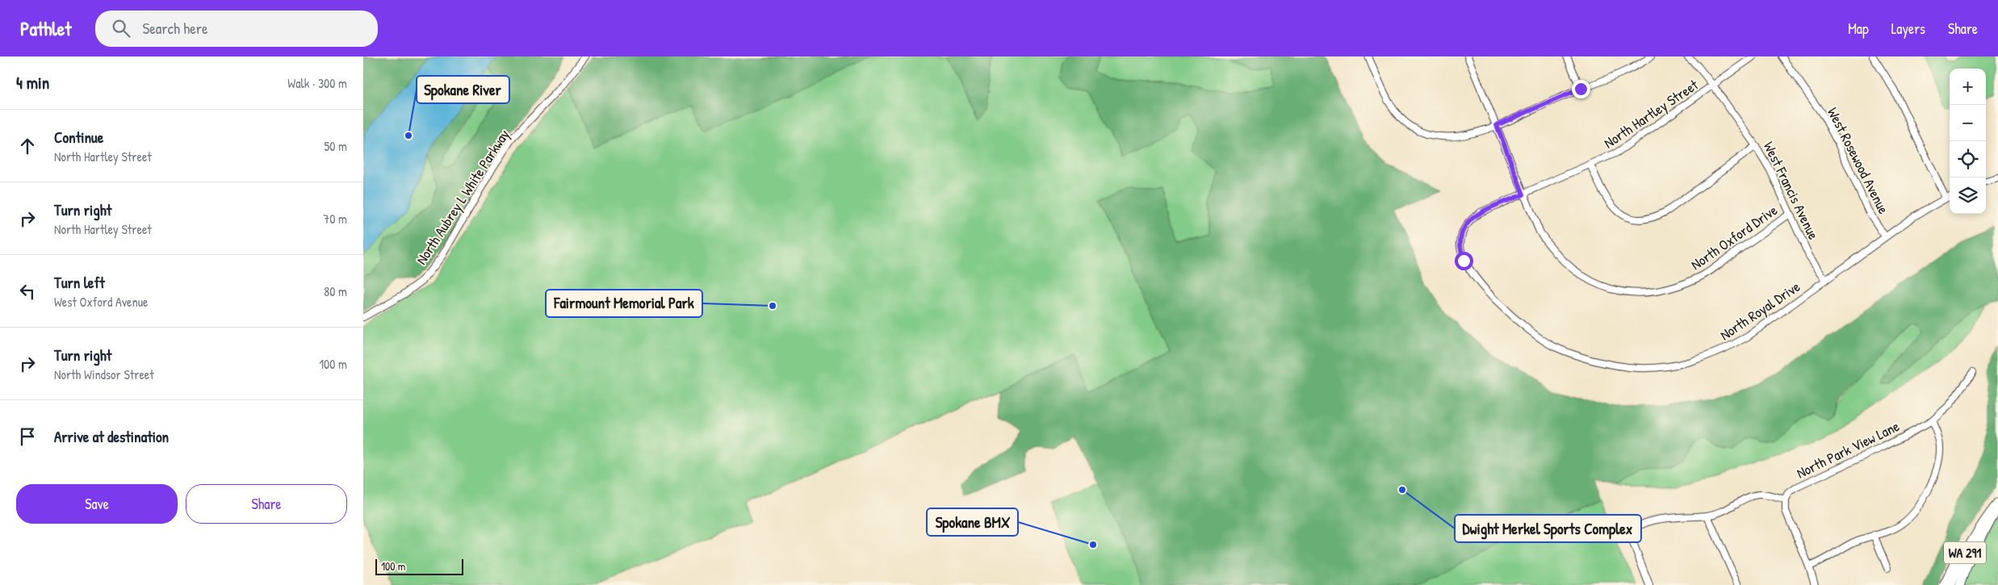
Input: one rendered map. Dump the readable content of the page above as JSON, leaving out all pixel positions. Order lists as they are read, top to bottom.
{
  "streets": {
    "main road": ["WA 291"],
    "street": [
      "North Hartley Street",
      "West Rosewood Avenue",
      "West Francis Avenue",
      "North Aubrey L White Parkway",
      "North Oxford Drive",
      "North Royal Drive",
      "North Park View Lane"
    ]
  },
  "crossings": [
    ["North Hartley Street", "West Francis Avenue"],
    ["North Hartley Street", "North Oxford Drive"],
    ["North Hartley Street", "North Royal Drive"],
    ["West Rosewood Avenue", "North Royal Drive"],
    ["West Francis Avenue", "North Oxford Drive"],
    ["West Francis Avenue", "North Royal Drive"]
  ],
  "places": [
    "Spokane River",
    "Fairmount Memorial Park",
    "Dwight Merkel Sports Complex",
    "Spokane BMX"
  ],
  "scale_bar": "100 m",
  "page": {
    "header": "Pathlet",
    "search": "Search here",
    "nav": ["Map", "Layers", "Share"],
    "heading": ["4 min", "Walk · 300 m"],
    "map_buttons": ["+", "−"],
    "list": [
      ["Continue", "North Hartley Street", "50 m"],
      ["Turn right", "North Hartley Street", "70 m"],
      ["Turn left", "West Oxford Avenue", "80 m"],
      ["Turn right", "North Windsor Street", "100 m"],
      "Arrive at destination"
    ],
    "buttons": ["Save", "Share"],
    "scale": "100 m"
  }
}
